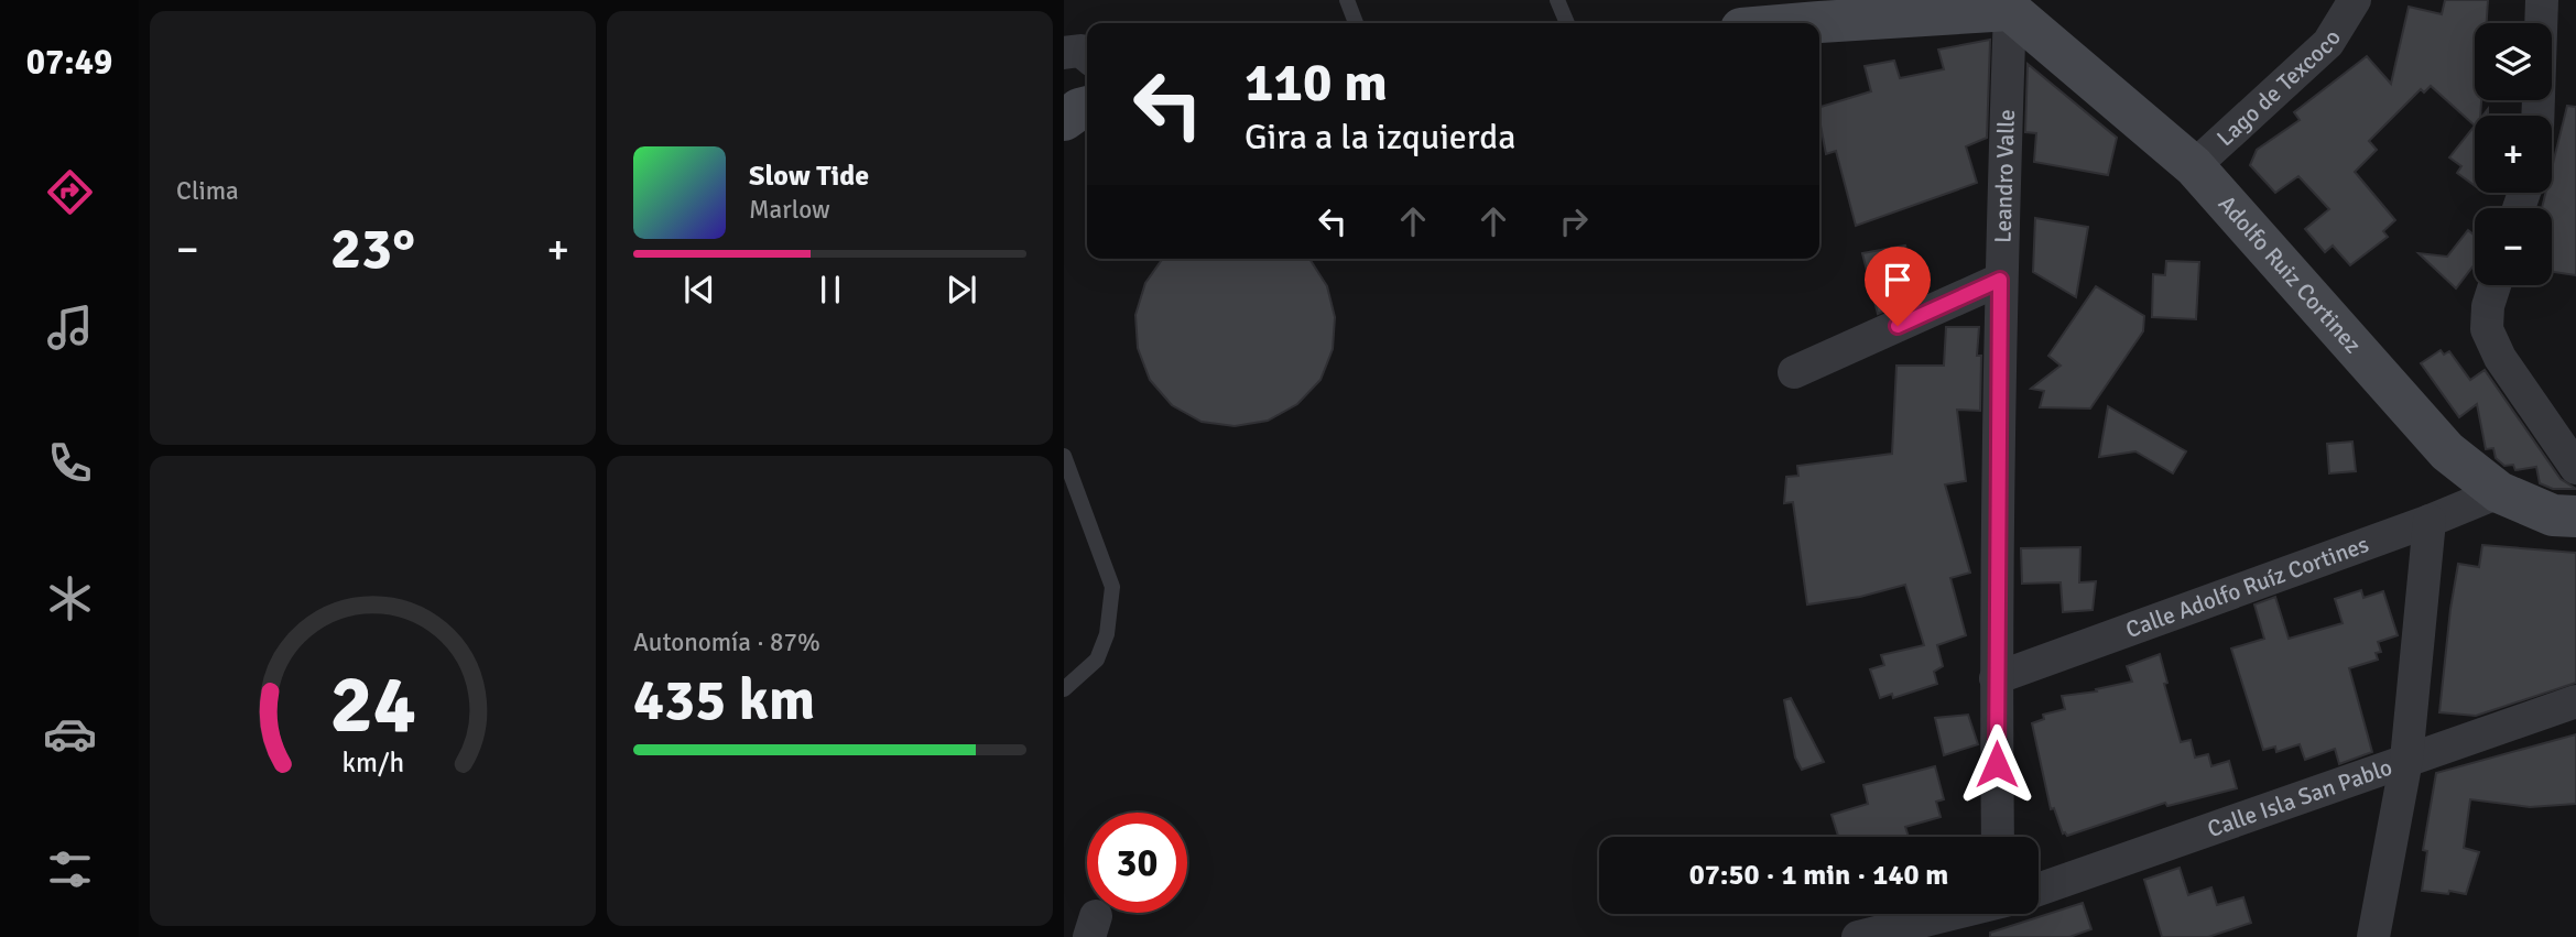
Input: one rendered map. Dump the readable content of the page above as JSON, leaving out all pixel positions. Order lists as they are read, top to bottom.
{
  "streets": {
    "main road": ["Adolfo Ruiz Cortinez"],
    "street": [
      "Lago de Texcoco",
      "Leandro Valle",
      "Calle Adolfo Ruíz Cortines",
      "Calle Isla San Pablo"
    ]
  },
  "crossings": [
    ["Lago de Texcoco", "Adolfo Ruiz Cortinez"],
    ["Leandro Valle", "Adolfo Ruiz Cortinez"],
    ["Leandro Valle", "Calle Adolfo Ruíz Cortines"],
    ["Adolfo Ruiz Cortinez", "Calle Adolfo Ruíz Cortines"]
  ],
  "page": {
    "tabs": "07:49",
    "tile": [
      "Clima",
      ["Autonomía · 87%", "435 km"]
    ],
    "map_buttons": ["+", "−"],
    "turn": ["110 m", "Gira a la izquierda"],
    "song": ["Slow Tide", "Marlow"],
    "heat": ["−", "23°", "+"],
    "limit": "30",
    "trip": "07:50 · 1 min · 140 m",
    "gauge": ["24", "km/h"]
  }
}
